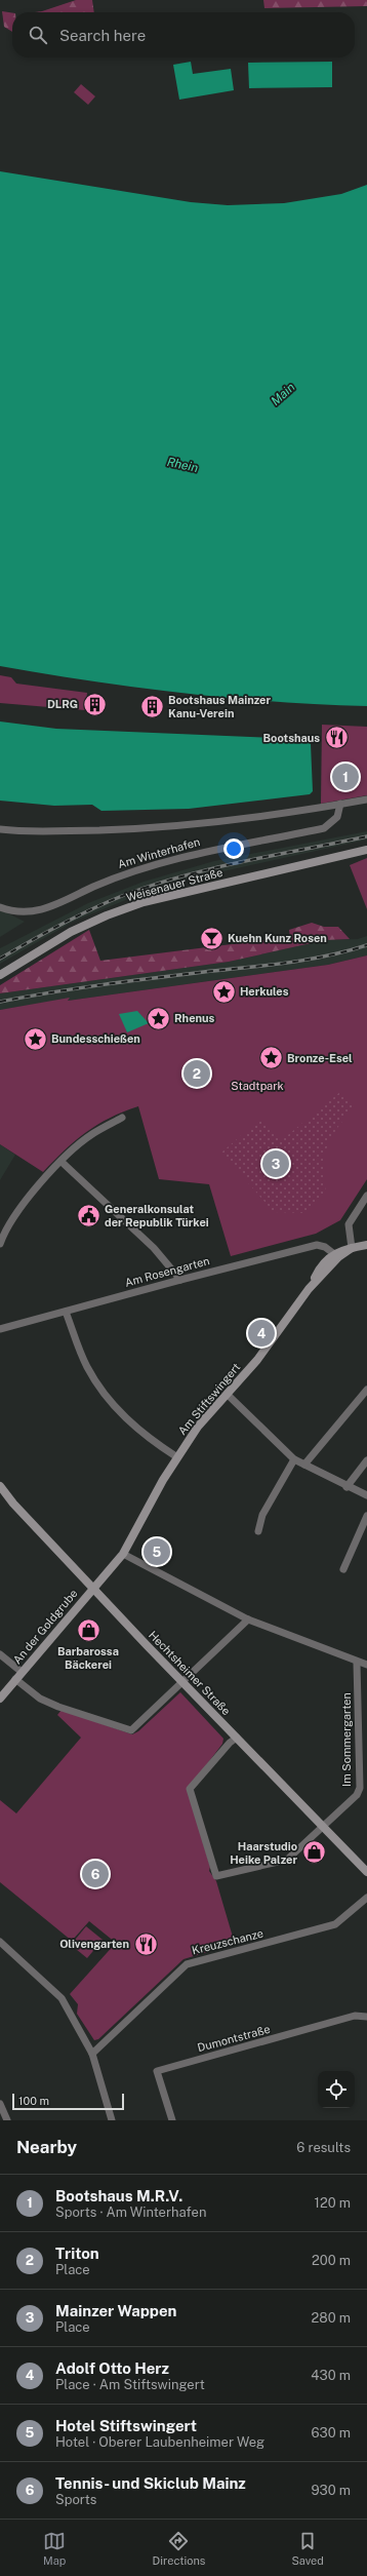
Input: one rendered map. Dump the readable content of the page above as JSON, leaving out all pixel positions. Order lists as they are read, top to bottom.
{
  "streets": {
    "street": [
      "Am Winterhafen",
      "Weisenauer Straße",
      "Am Rosengarten",
      "Am Stiftswingert",
      "An der Goldgrube",
      "Hechtsheimer Straße",
      "Im Sommergarten",
      "Kreuzschanze",
      "Dumontstraße"
    ]
  },
  "crossings": [
    ["Am Rosengarten", "Am Stiftswingert"],
    ["Am Stiftswingert", "An der Goldgrube"],
    ["Am Stiftswingert", "Hechtsheimer Straße"],
    ["An der Goldgrube", "Hechtsheimer Straße"],
    ["Hechtsheimer Straße", "Im Sommergarten"]
  ],
  "water": ["Main", "Rhein"],
  "parks": ["Stadtpark"],
  "places": {
    "building": ["DLRG", "Bootshaus Mainzer Kanu-Verein"],
    "restaurant": ["Bootshaus", "Olivengarten"],
    "bar": ["Kuehn Kunz Rosen"],
    "place": [
      "Herkules",
      "Rhenus",
      "Bundesschießen",
      "Bronze-Esel"
    ],
    "public building": ["Generalkonsulat der Republik Türkei"],
    "shop": ["Barbarossa Bäckerei", "Haarstudio Heike Palzer"]
  },
  "scale_bar": "100 m",
  "page": {
    "search": "Search here",
    "pins": [
      "1",
      "2",
      "3",
      "4",
      "5",
      "6"
    ],
    "scale": "100 m",
    "heading": ["Nearby", "6 results"],
    "list": [
      {
        "mark": "1",
        "name": "Bootshaus M.R.V.",
        "note": "Sports · Am Winterhafen",
        "value": "120 m"
      },
      {
        "mark": "2",
        "name": "Triton",
        "note": "Place",
        "value": "200 m"
      },
      {
        "mark": "3",
        "name": "Mainzer Wappen",
        "note": "Place",
        "value": "280 m"
      },
      {
        "mark": "4",
        "name": "Adolf Otto Herz",
        "note": "Place · Am Stiftswingert",
        "value": "430 m"
      },
      {
        "mark": "5",
        "name": "Hotel Stiftswingert",
        "note": "Hotel · Oberer Laubenheimer Weg",
        "value": "630 m"
      },
      {
        "mark": "6",
        "name": "Tennis- und Skiclub Mainz",
        "note": "Sports",
        "value": "930 m"
      }
    ],
    "nav": ["Map", "Directions", "Saved"]
  }
}
